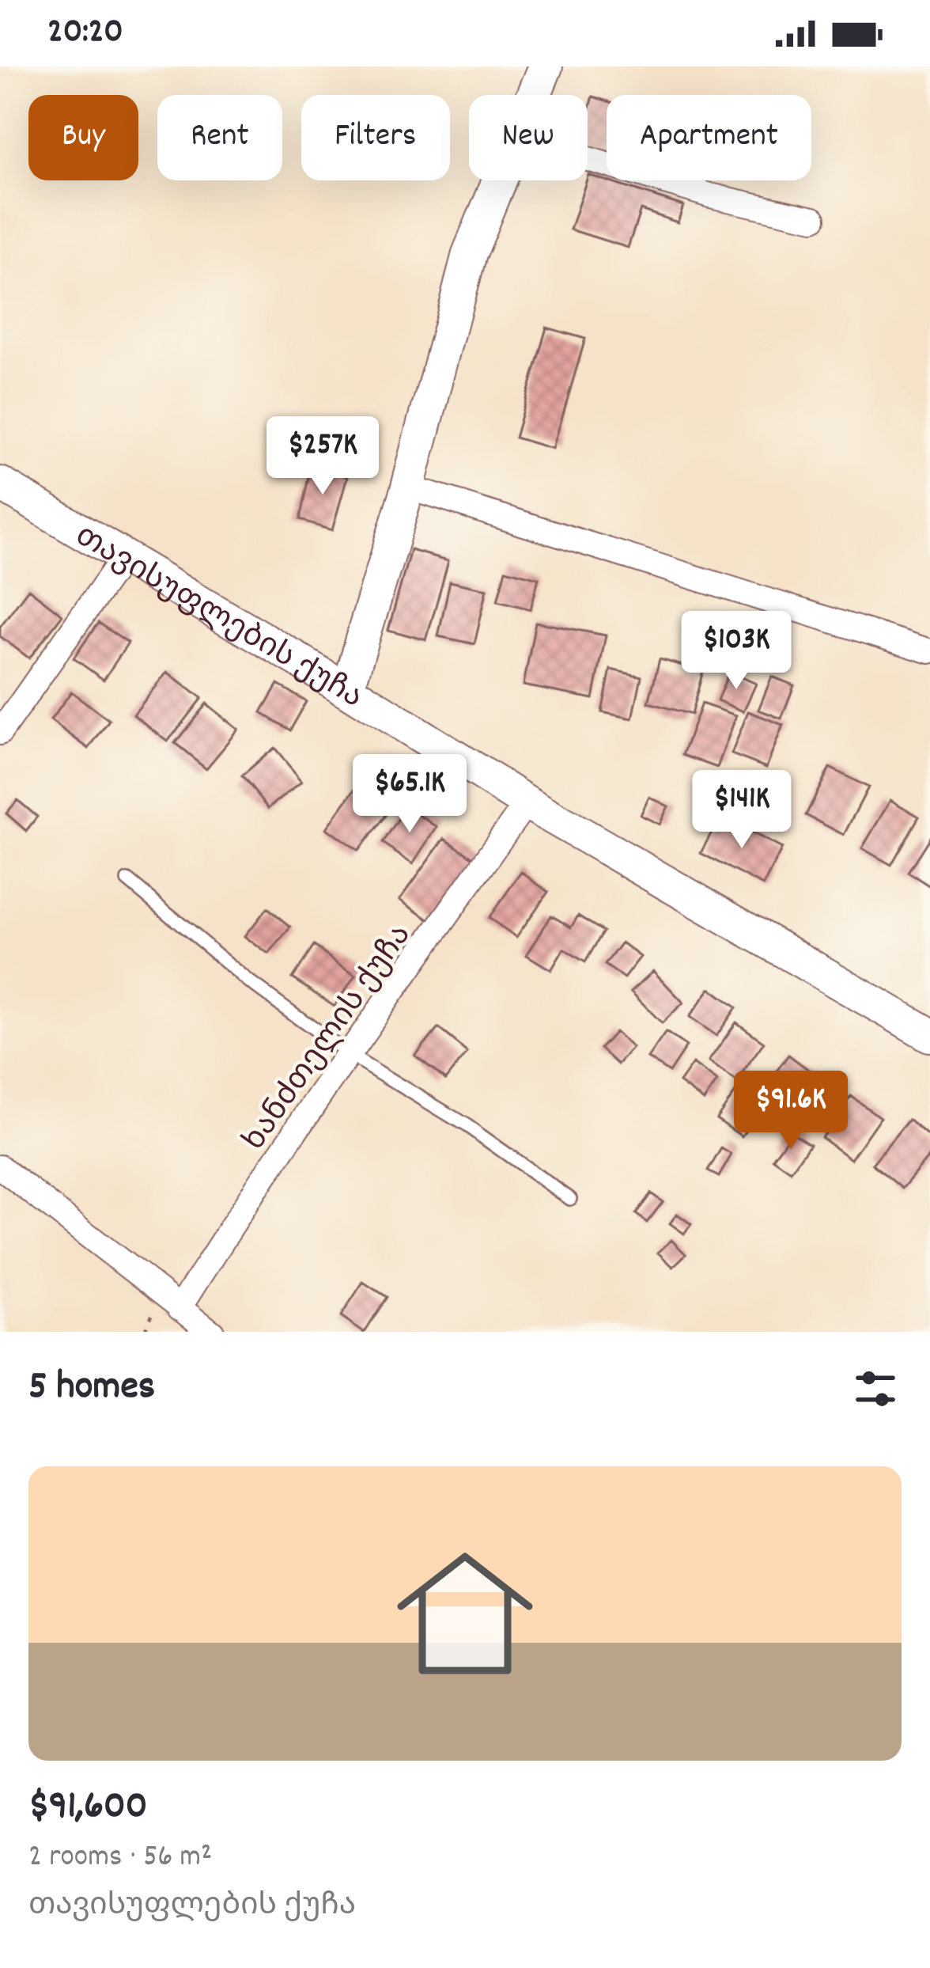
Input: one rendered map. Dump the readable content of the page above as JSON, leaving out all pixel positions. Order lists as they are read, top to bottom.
{
  "streets": {
    "main road": ["თავისუფლების ქუჩა"],
    "street": ["ხანძთელის ქუჩა"]
  },
  "crossings": [
    ["თავისუფლების ქუჩა", "ხანძთელის ქუჩა"]
  ],
  "page": {
    "status": "20:20",
    "chip": [
      "Buy",
      "Rent",
      "Filters",
      "New",
      "Apartment"
    ],
    "price": [
      "$257K",
      "$103K",
      "$65.1K",
      "$141K",
      "$91.6K"
    ],
    "heading": "5 homes",
    "list": [
      {
        "name": "$91,600",
        "note": "2 rooms · 56 m² · თავისუფლების ქუჩა"
      }
    ]
  }
}
